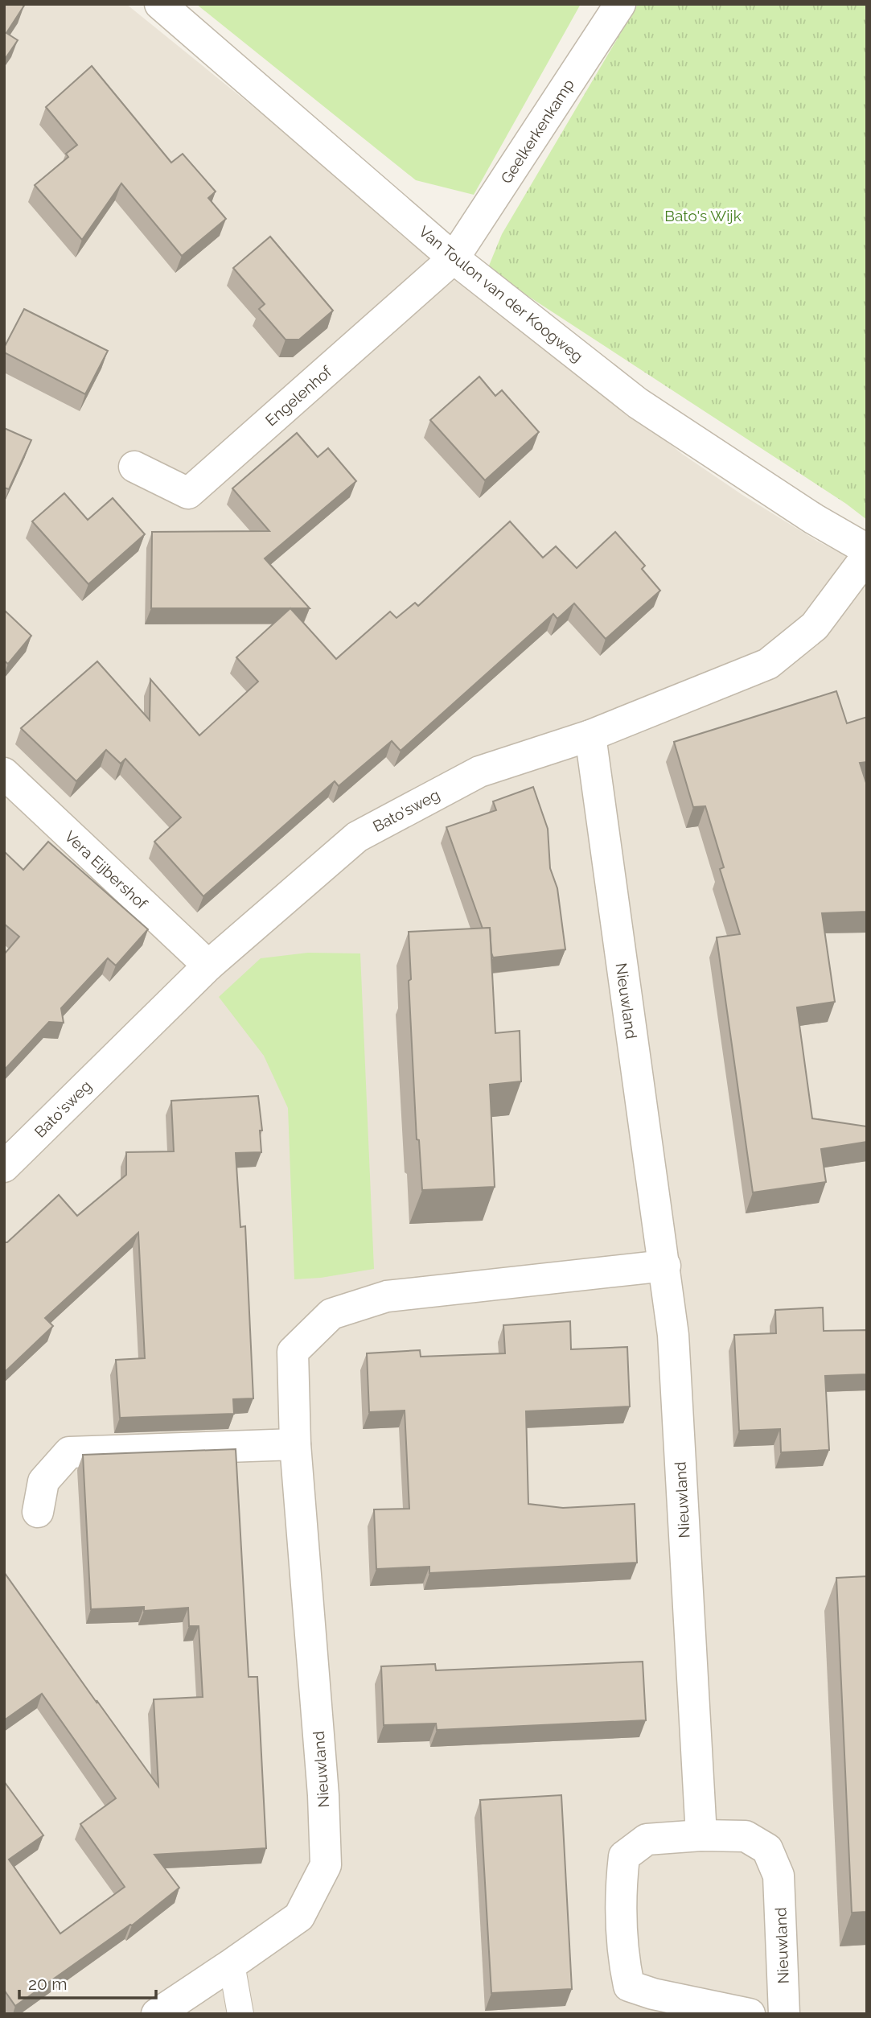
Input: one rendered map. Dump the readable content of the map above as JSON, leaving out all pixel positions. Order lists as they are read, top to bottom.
{
  "streets": {
    "street": [
      "Geelkerkenkamp",
      "Van Toulon van der Koogweg",
      "Engelenhof",
      "Bato'sweg",
      "Vera Eijbershof",
      "Nieuwland"
    ]
  },
  "crossings": [
    ["Geelkerkenkamp", "Van Toulon van der Koogweg"],
    ["Geelkerkenkamp", "Engelenhof"],
    ["Van Toulon van der Koogweg", "Engelenhof"],
    ["Bato'sweg", "Vera Eijbershof"],
    ["Bato'sweg", "Nieuwland"]
  ],
  "parks": ["Bato's Wijk"],
  "scale_bar": "20 m"
}
